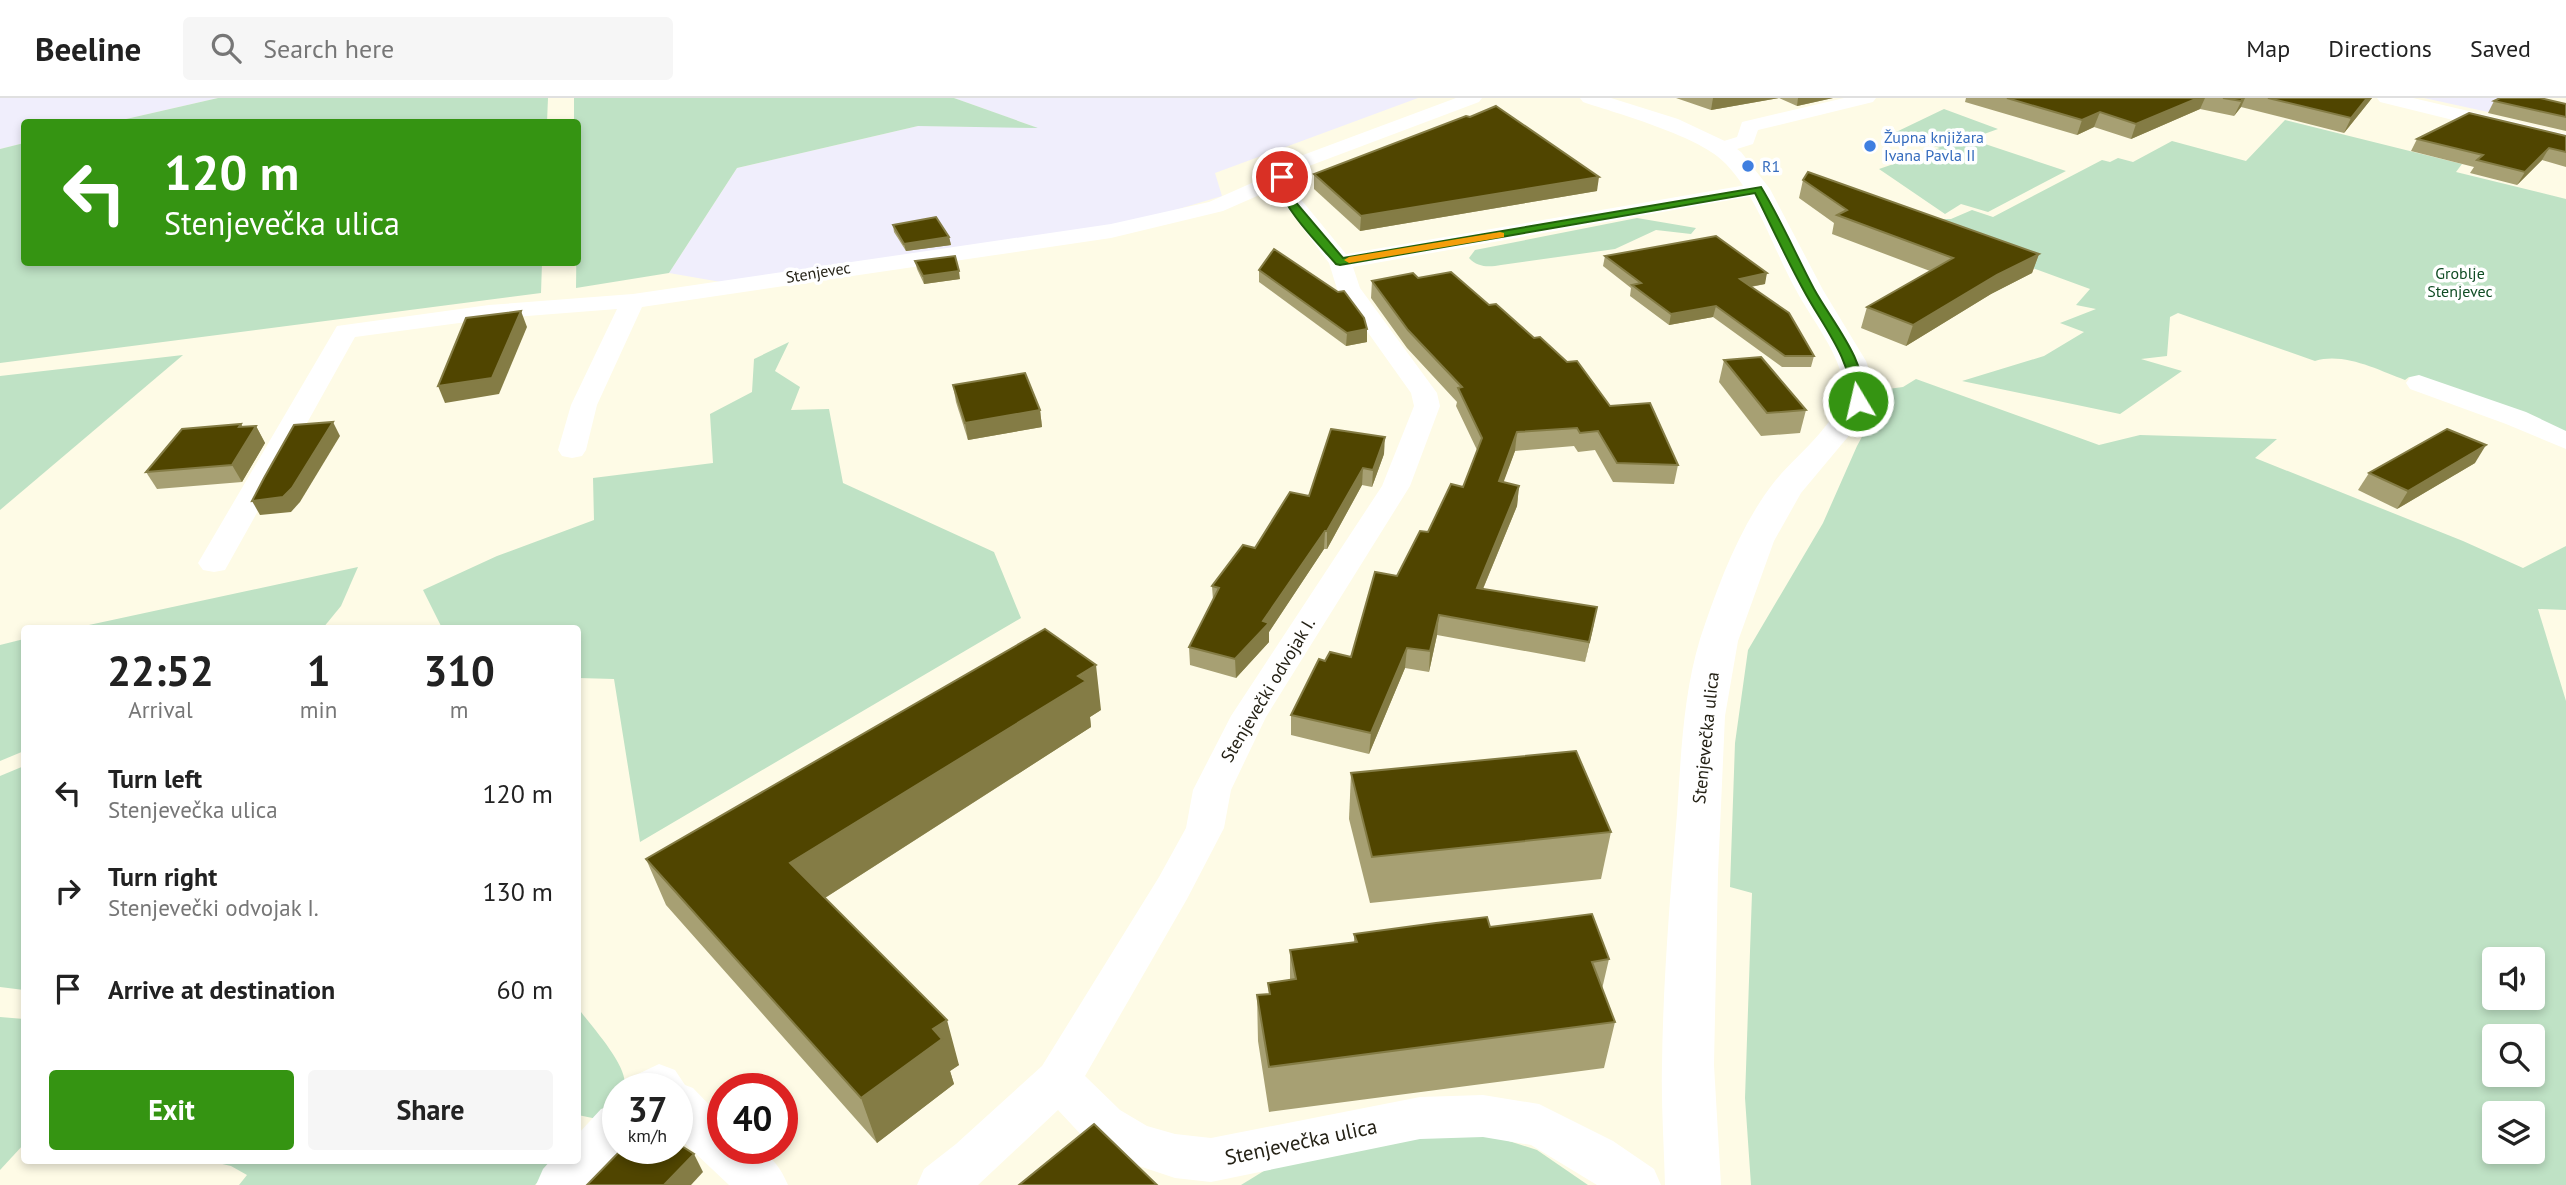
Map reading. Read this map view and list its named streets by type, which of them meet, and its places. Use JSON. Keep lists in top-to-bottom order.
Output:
{
  "streets": {
    "street": ["Stenjevec", "Stenjevečki odvojak I.", "Stenjevečka ulica"]
  },
  "crossings": [
    ["Stenjevec", "Stenjevečki odvojak I."],
    ["Stenjevečki odvojak I.", "Stenjevečka ulica"]
  ],
  "parks": ["Groblje Stenjevec"],
  "places": ["Župna knjižara Ivana Pavla II", "R1"],
  "page": {
    "header": "Beeline",
    "search": "Search here",
    "nav": ["Map", "Directions", "Saved"],
    "turn": ["120 m", "Stenjevečka ulica"],
    "eta": [
      "22:52",
      "Arrival",
      "1",
      "min",
      "310",
      "m"
    ],
    "list": [
      {
        "name": "Turn left",
        "note": "Stenjevečka ulica",
        "value": "120 m"
      },
      {
        "name": "Turn right",
        "note": "Stenjevečki odvojak I.",
        "value": "130 m"
      },
      {
        "name": "Arrive at destination",
        "value": "60 m"
      }
    ],
    "buttons": ["Exit", "Share"],
    "speed": "37 km/h",
    "limit": "40"
  }
}
